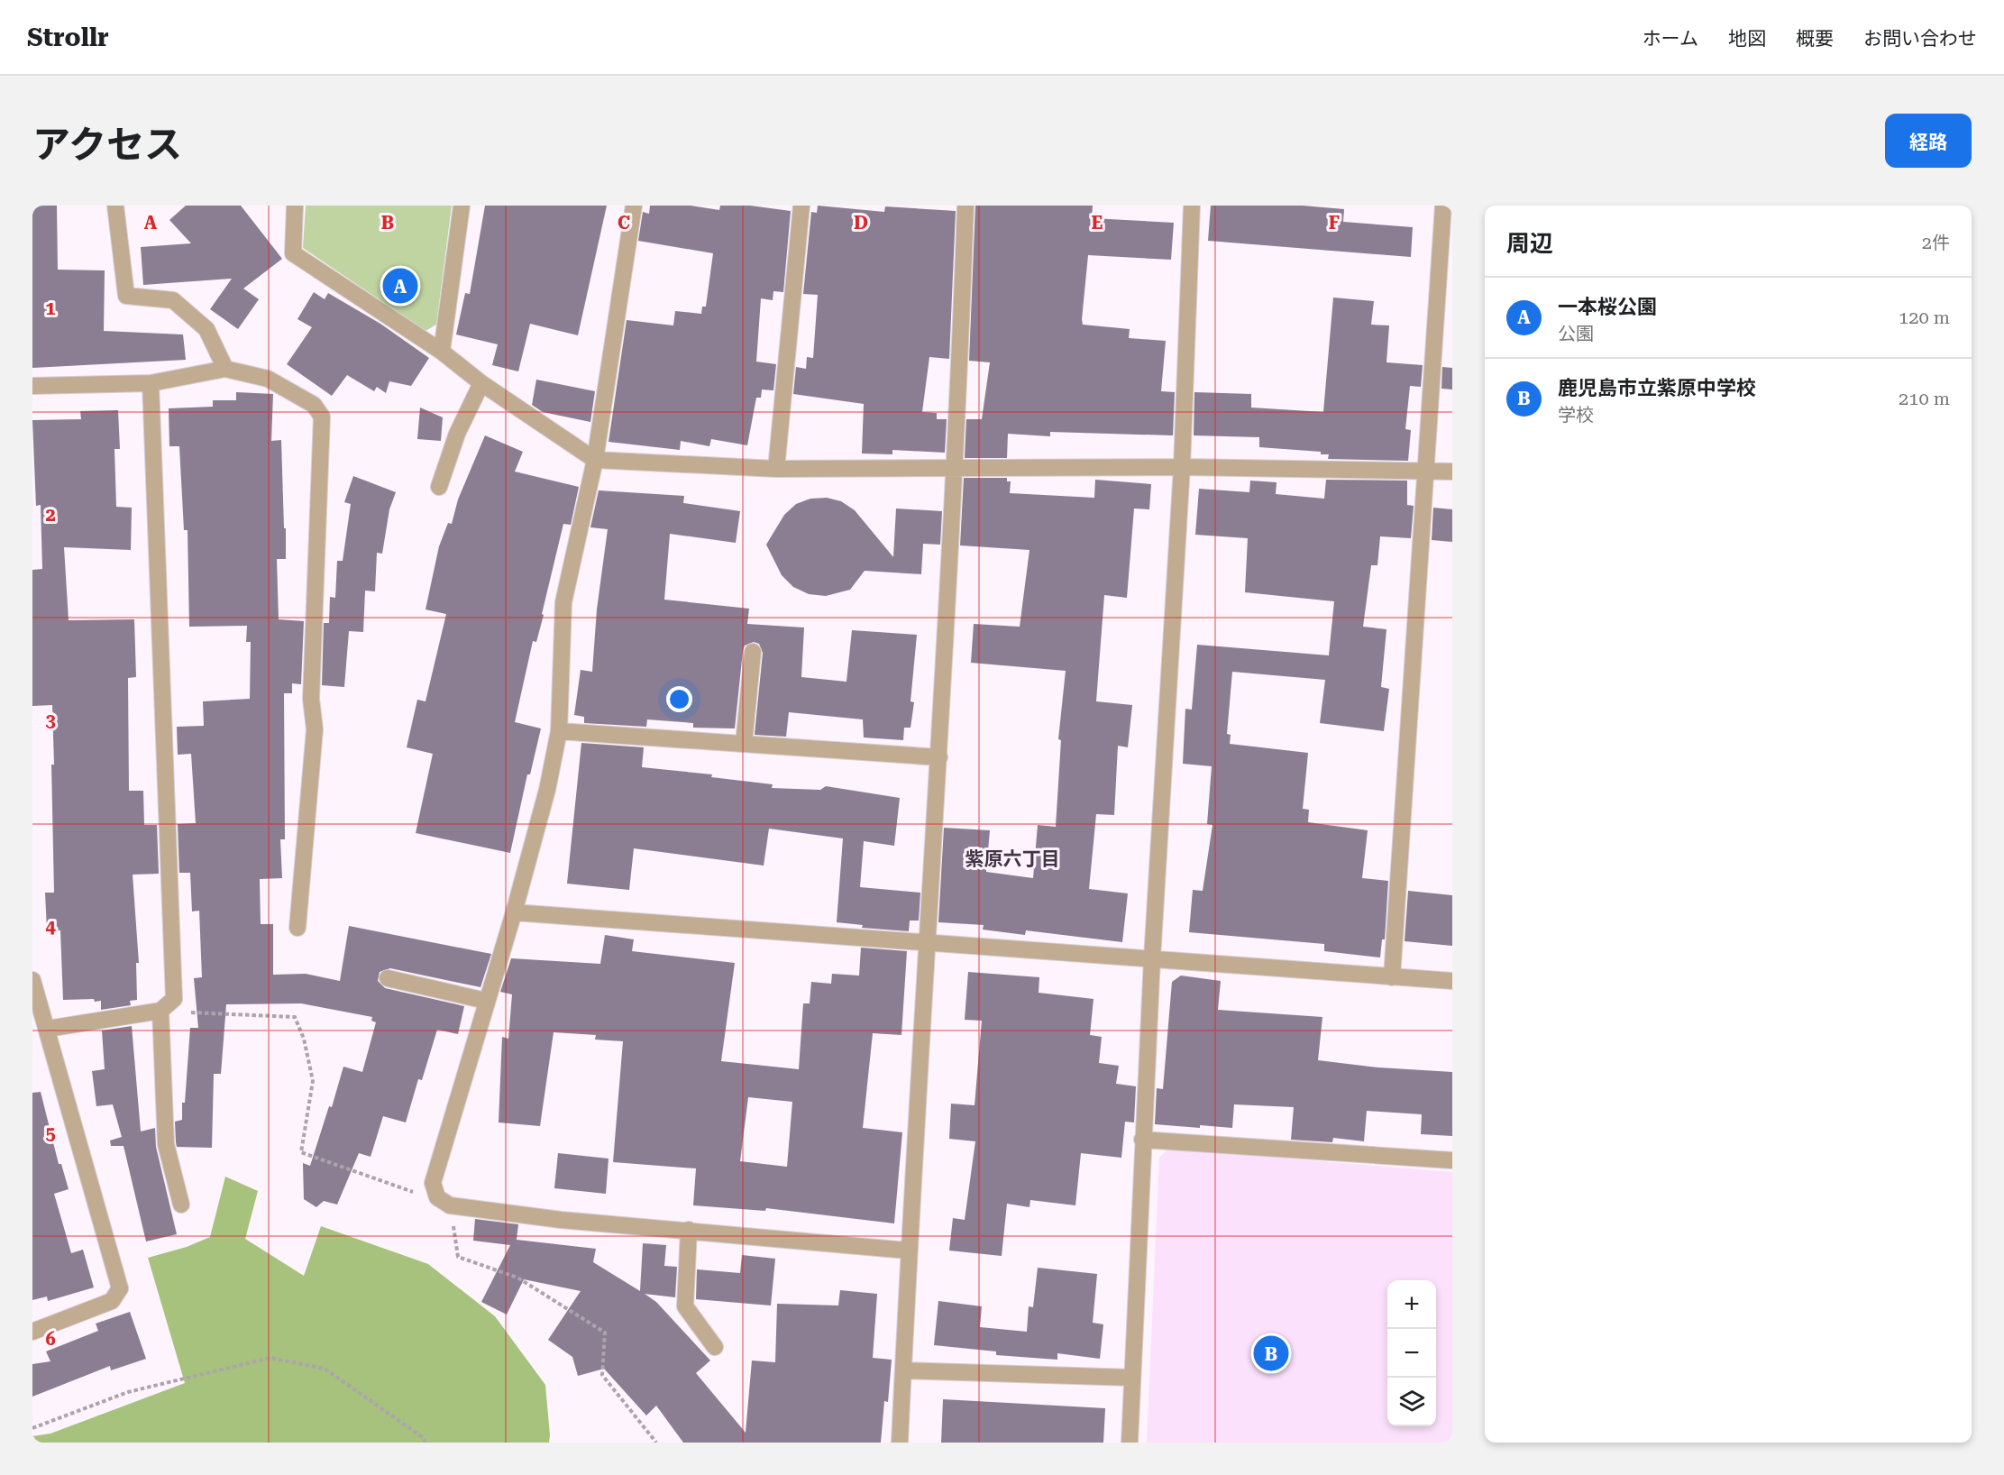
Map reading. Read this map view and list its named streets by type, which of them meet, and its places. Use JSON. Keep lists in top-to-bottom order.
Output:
{
  "districts": ["紫原六丁目"],
  "page": {
    "header": "Strollr",
    "nav": [
      "ホーム",
      "地図",
      "概要",
      "お問い合わせ"
    ],
    "title": "アクセス",
    "buttons": "経路",
    "heading": ["周辺", "2件"],
    "pins": ["A", "B"],
    "list": [
      {
        "mark": "A",
        "name": "一本桜公園",
        "note": "公園",
        "value": "120 m"
      },
      {
        "mark": "B",
        "name": "鹿児島市立紫原中学校",
        "note": "学校",
        "value": "210 m"
      }
    ],
    "map_buttons": ["+", "−"]
  },
  "grid": {
    "columns": [
      "A",
      "B",
      "C",
      "D",
      "E",
      "F"
    ],
    "rows": [
      "1",
      "2",
      "3",
      "4",
      "5",
      "6"
    ]
  }
}
